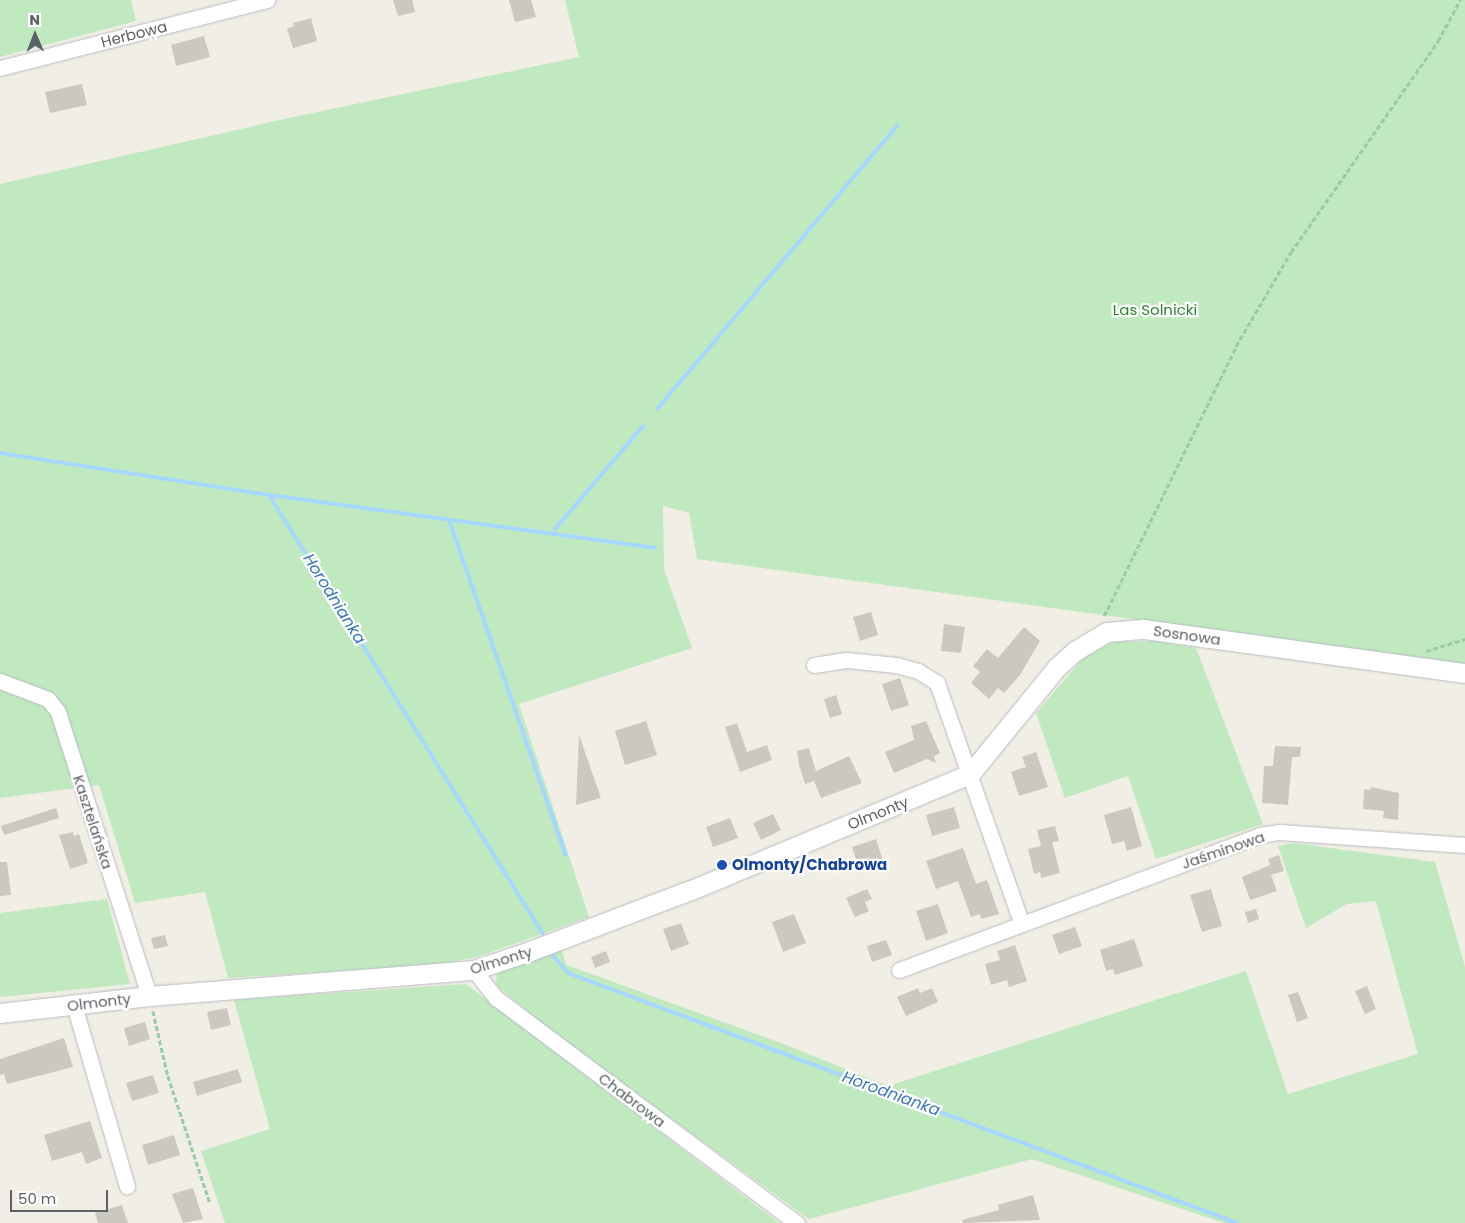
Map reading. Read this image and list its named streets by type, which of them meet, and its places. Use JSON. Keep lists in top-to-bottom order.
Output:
{
  "streets": {
    "street": [
      "Herbowa",
      "Sosnowa",
      "Olmonty",
      "Kasztelańska",
      "Jaśminowa",
      "Chabrowa"
    ]
  },
  "crossings": [
    ["Sosnowa", "Olmonty"],
    ["Olmonty", "Kasztelańska"],
    ["Olmonty", "Chabrowa"]
  ],
  "water": ["Horodnianka"],
  "parks": ["Las Solnicki"],
  "places": ["Olmonty/Chabrowa"],
  "scale_bar": "50 m",
  "north": "top"
}
